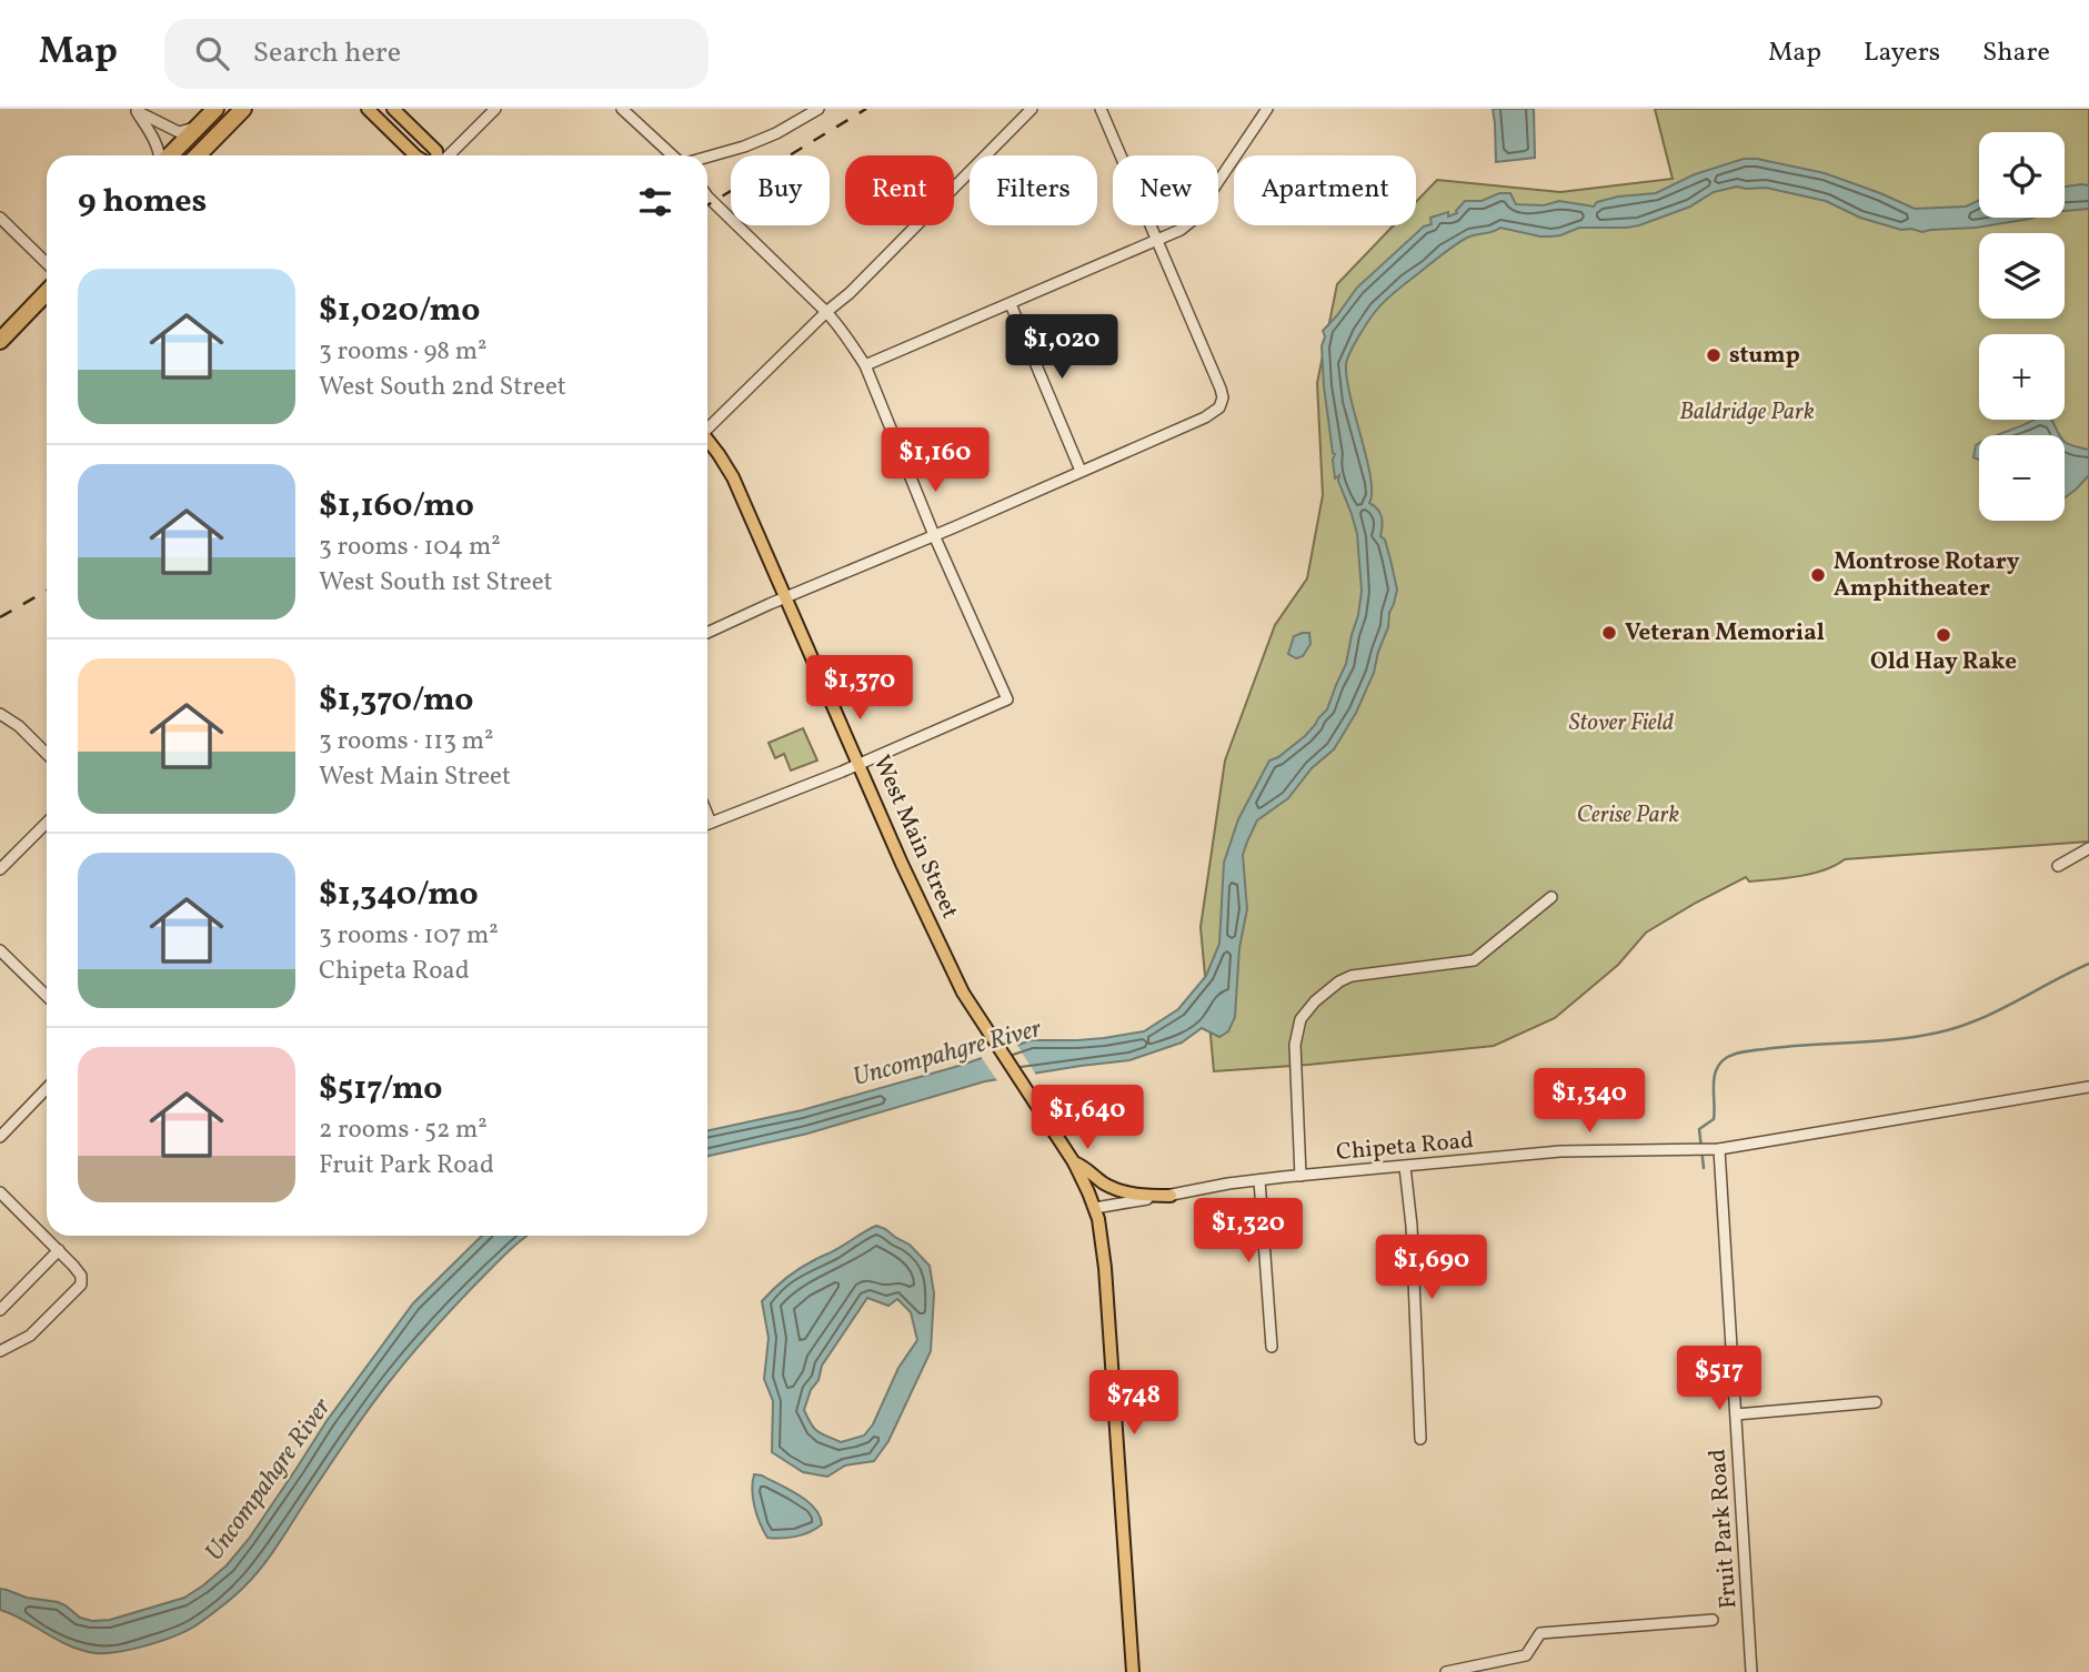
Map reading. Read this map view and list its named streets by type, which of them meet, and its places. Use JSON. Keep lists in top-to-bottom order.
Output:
{
  "streets": {
    "main road": ["West Main Street"],
    "street": ["Chipeta Road", "Fruit Park Road"]
  },
  "crossings": [
    ["West Main Street", "Chipeta Road"],
    ["Chipeta Road", "Fruit Park Road"]
  ],
  "water": ["Uncompahgre River"],
  "parks": ["Baldridge Park", "Stover Field", "Cerise Park"],
  "places": [
    "stump",
    "Montrose Rotary Amphitheater",
    "Veteran Memorial",
    "Old Hay Rake"
  ],
  "page": {
    "header": "Map",
    "search": "Search here",
    "nav": ["Map", "Layers", "Share"],
    "map_buttons": ["+", "−"],
    "chip": [
      "Buy",
      "Rent",
      "Filters",
      "New",
      "Apartment"
    ],
    "heading": "9 homes",
    "list": [
      {
        "name": "$1,020/mo",
        "note": "3 rooms · 98 m² · West South 2nd Street"
      },
      {
        "name": "$1,160/mo",
        "note": "3 rooms · 104 m² · West South 1st Street"
      },
      {
        "name": "$1,370/mo",
        "note": "3 rooms · 113 m² · West Main Street"
      },
      {
        "name": "$1,340/mo",
        "note": "3 rooms · 107 m² · Chipeta Road"
      },
      {
        "name": "$517/mo",
        "note": "2 rooms · 52 m² · Fruit Park Road"
      }
    ],
    "price": [
      "$1,020",
      "$1,160",
      "$1,370",
      "$1,340",
      "$1,640",
      "$1,320",
      "$1,690",
      "$517",
      "$748"
    ]
  }
}
